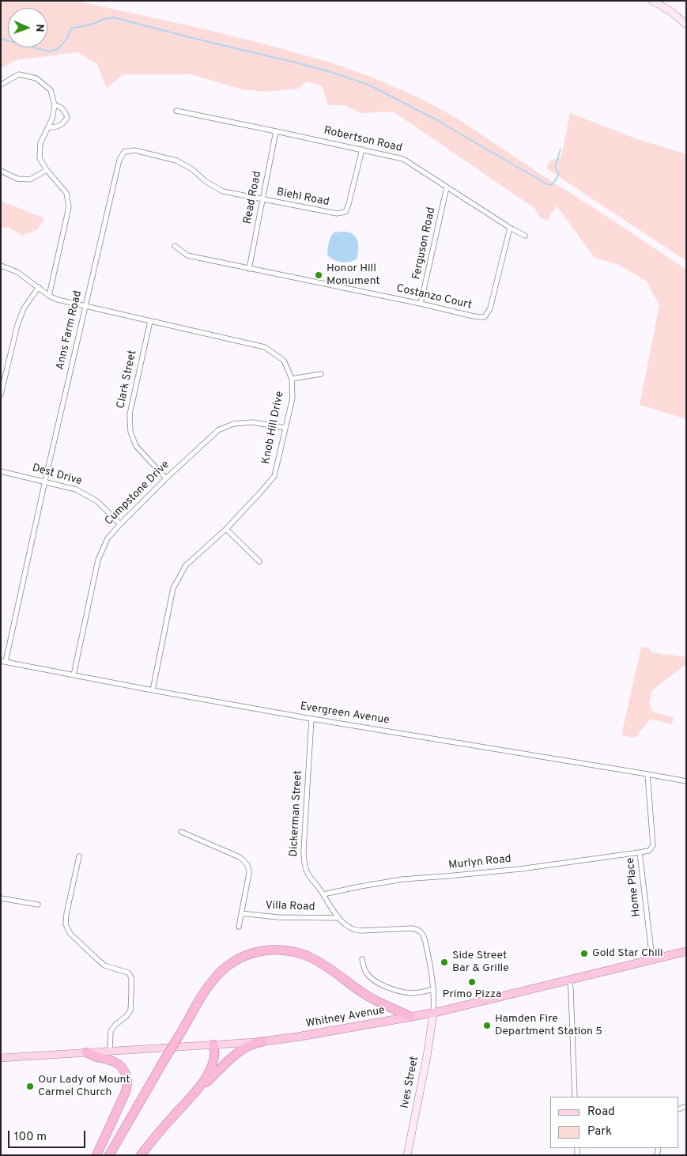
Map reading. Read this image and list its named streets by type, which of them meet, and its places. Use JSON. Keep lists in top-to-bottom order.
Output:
{
  "streets": {
    "highway": ["Whitney Avenue"],
    "main road": ["Ives Street"],
    "street": [
      "Robertson Road",
      "Read Road",
      "Biehl Road",
      "Ferguson Road",
      "Costanzo Court",
      "Anns Farm Road",
      "Clark Street",
      "Knob Hill Drive",
      "Dest Drive",
      "Cumpstone Drive",
      "Evergreen Avenue",
      "Dickerman Street",
      "Murlyn Road",
      "Home Place",
      "Villa Road"
    ]
  },
  "crossings": [
    ["Robertson Road", "Read Road"],
    ["Robertson Road", "Biehl Road"],
    ["Robertson Road", "Ferguson Road"],
    ["Robertson Road", "Costanzo Court"],
    ["Read Road", "Biehl Road"],
    ["Read Road", "Costanzo Court"],
    ["Read Road", "Anns Farm Road"],
    ["Biehl Road", "Anns Farm Road"],
    ["Ferguson Road", "Costanzo Court"],
    ["Anns Farm Road", "Knob Hill Drive"],
    ["Anns Farm Road", "Dest Drive"],
    ["Anns Farm Road", "Evergreen Avenue"],
    ["Clark Street", "Knob Hill Drive"],
    ["Clark Street", "Cumpstone Drive"],
    ["Knob Hill Drive", "Cumpstone Drive"],
    ["Knob Hill Drive", "Evergreen Avenue"],
    ["Dest Drive", "Cumpstone Drive"],
    ["Cumpstone Drive", "Evergreen Avenue"],
    ["Evergreen Avenue", "Dickerman Street"],
    ["Evergreen Avenue", "Home Place"],
    ["Dickerman Street", "Murlyn Road"],
    ["Dickerman Street", "Villa Road"],
    ["Dickerman Street", "Whitney Avenue"],
    ["Dickerman Street", "Ives Street"],
    ["Murlyn Road", "Home Place"],
    ["Home Place", "Whitney Avenue"],
    ["Whitney Avenue", "Ives Street"]
  ],
  "places": [
    "Honor Hill Monument",
    "Gold Star Chili",
    "Side Street Bar & Grille",
    "Primo Pizza",
    "Hamden Fire Department Station 5",
    "Our Lady of Mount Carmel Church"
  ],
  "legend": ["Road", "Park"],
  "scale_bar": "100 m",
  "north": "right"
}
